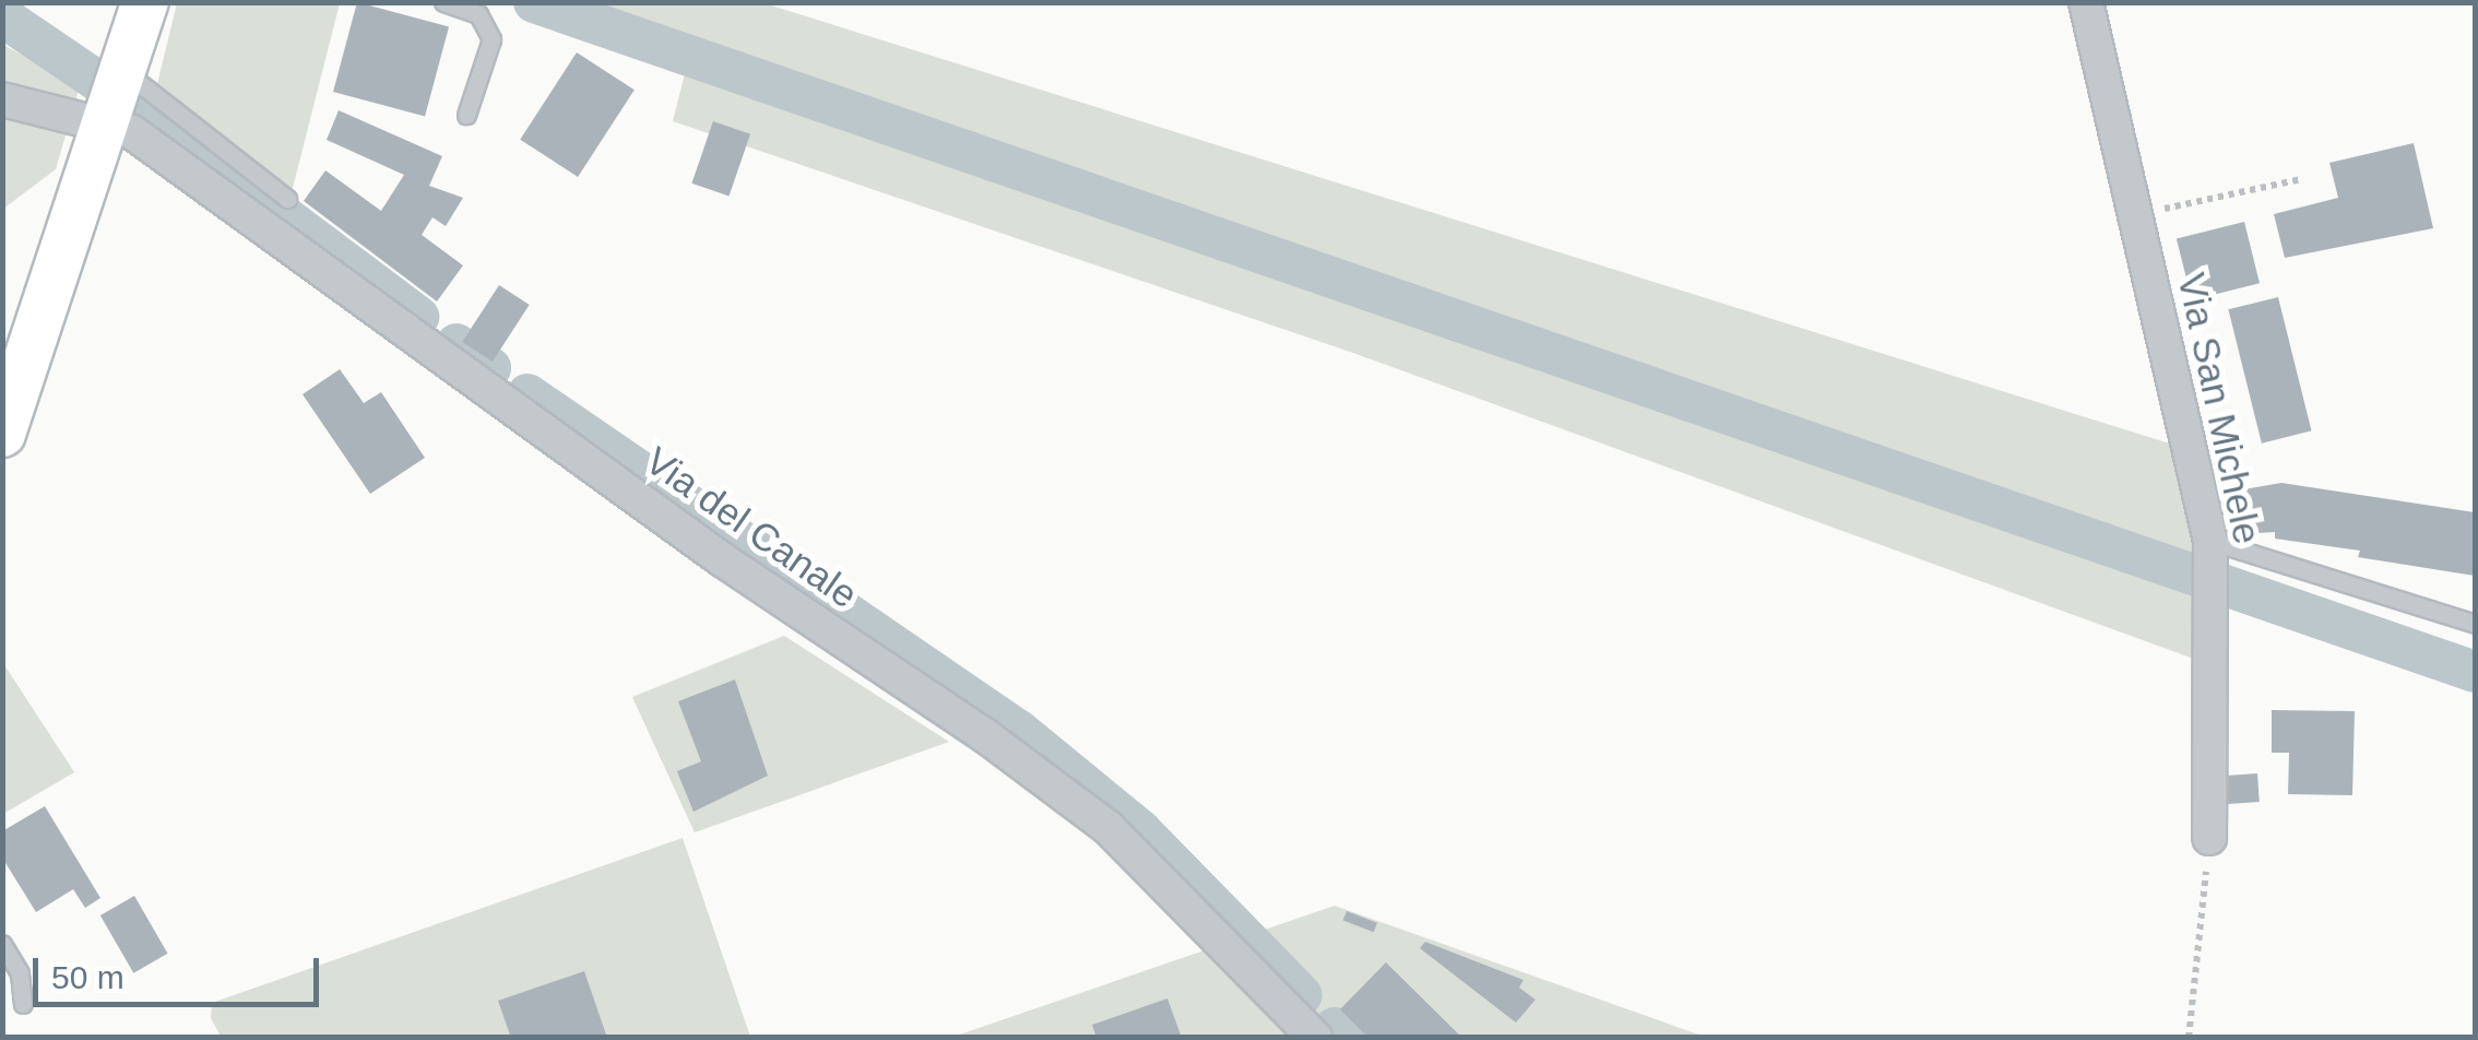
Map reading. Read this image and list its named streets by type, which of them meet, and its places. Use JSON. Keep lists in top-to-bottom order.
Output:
{
  "streets": {
    "street": ["Via San Michele", "Via del Canale"]
  },
  "scale_bar": "50 m"
}
